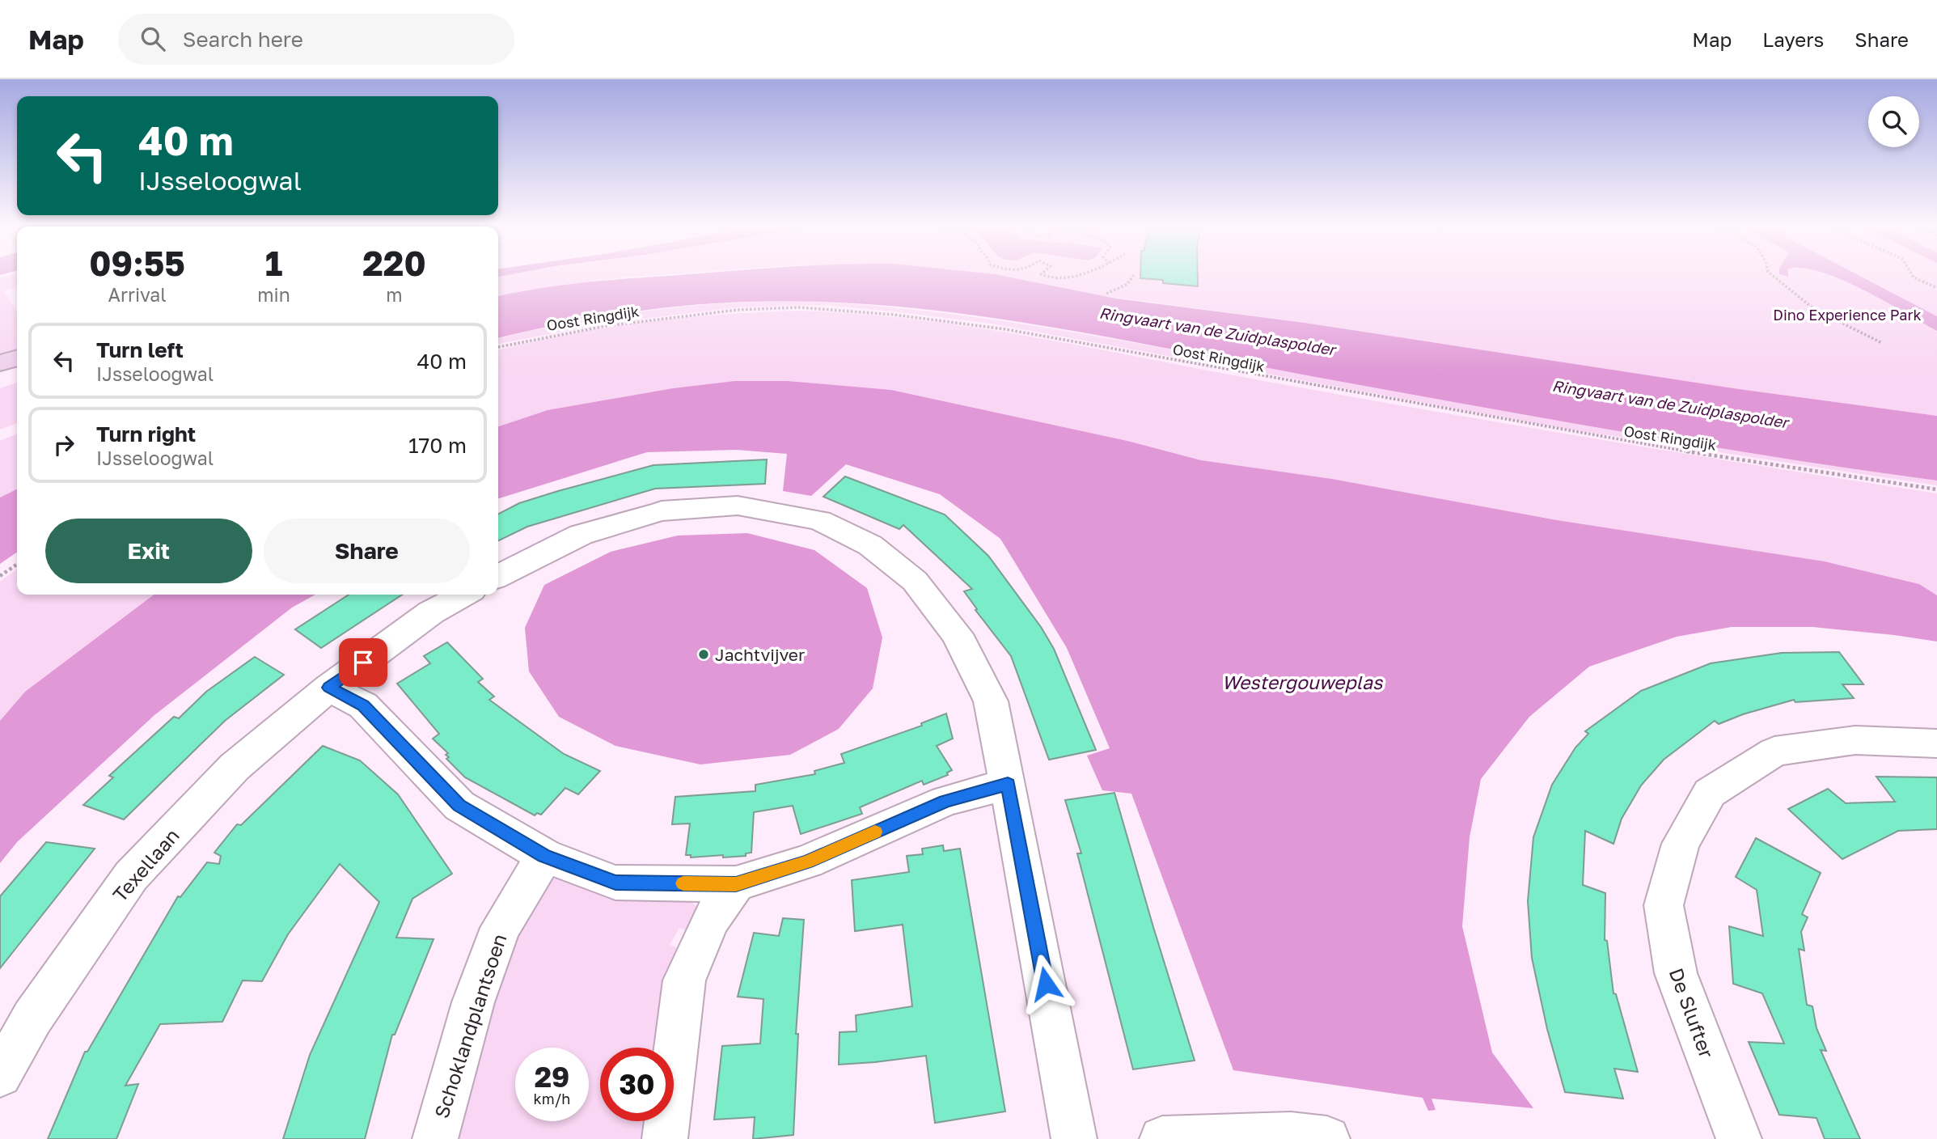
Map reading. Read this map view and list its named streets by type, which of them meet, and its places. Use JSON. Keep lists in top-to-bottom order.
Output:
{
  "streets": {
    "street": ["Texellaan", "De Slufter", "Schoklandplantsoen"],
    "path": ["Oost Ringdijk"]
  },
  "water": ["Ringvaart van de Zuidplaspolder", "Westergouweplas"],
  "parks": ["Dino Experience Park"],
  "places": ["Jachtvijver"],
  "page": {
    "header": "Map",
    "search": "Search here",
    "nav": ["Map", "Layers", "Share"],
    "turn": ["40 m", "IJsseloogwal"],
    "eta": [
      "09:55",
      "Arrival",
      "1",
      "min",
      "220",
      "m"
    ],
    "list": [
      {
        "name": "Turn left",
        "note": "IJsseloogwal",
        "value": "40 m"
      },
      {
        "name": "Turn right",
        "note": "IJsseloogwal",
        "value": "170 m"
      }
    ],
    "buttons": ["Exit", "Share"],
    "speed": "29 km/h",
    "limit": "30"
  }
}
